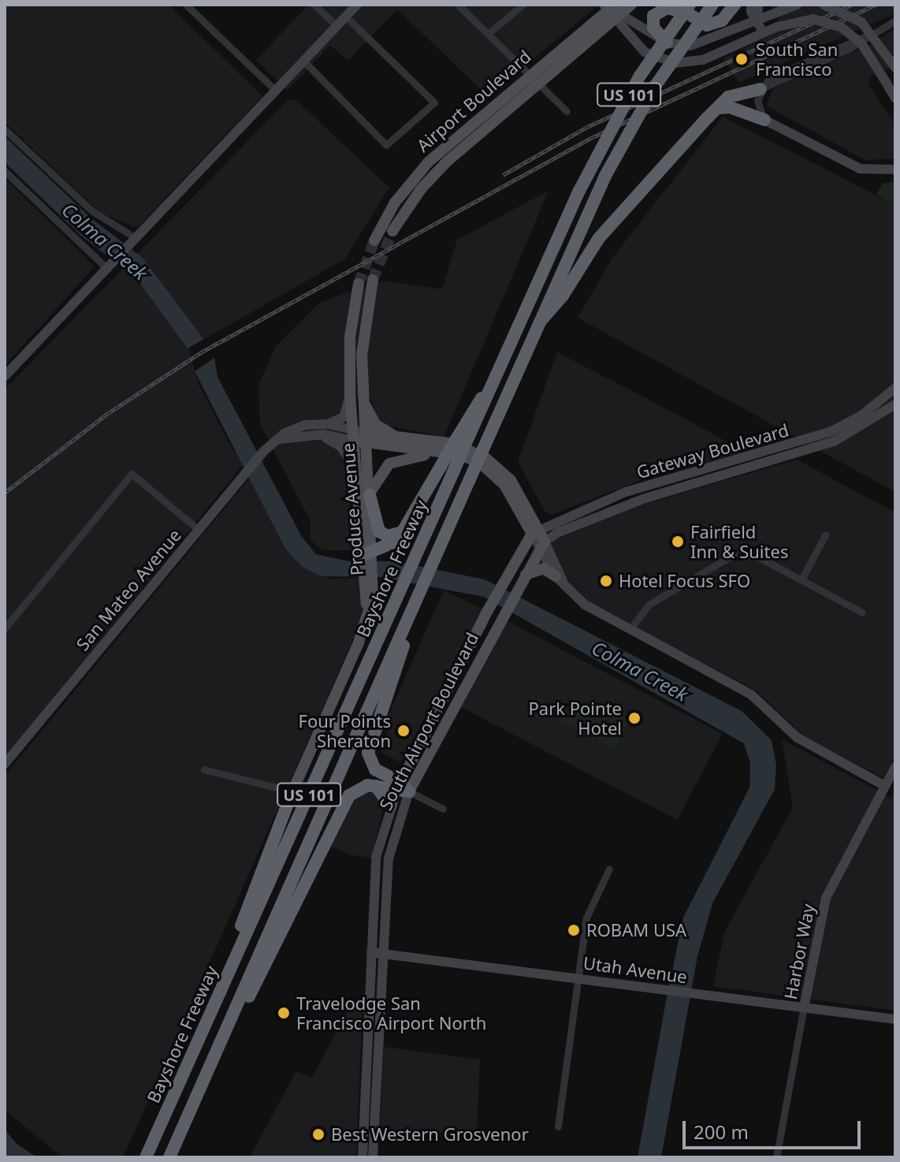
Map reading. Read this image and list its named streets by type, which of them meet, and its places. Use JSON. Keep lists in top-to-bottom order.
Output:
{
  "streets": {
    "highway": ["US 101", "Bayshore Freeway"],
    "main road": ["Airport Boulevard", "Produce Avenue", "South Airport Boulevard"],
    "street": [
      "Gateway Boulevard",
      "San Mateo Avenue",
      "Harbor Way",
      "Utah Avenue"
    ]
  },
  "crossings": [
    ["US 101", "Bayshore Freeway"],
    ["Gateway Boulevard", "South Airport Boulevard"],
    ["Produce Avenue", "San Mateo Avenue"],
    ["South Airport Boulevard", "Utah Avenue"],
    ["Harbor Way", "Utah Avenue"]
  ],
  "water": ["Colma Creek"],
  "places": [
    "South San Francisco",
    "Fairfield Inn & Suites",
    "Hotel Focus SFO",
    "Park Pointe Hotel",
    "Four Points Sheraton",
    "ROBAM USA",
    "Travelodge San Francisco Airport North",
    "Best Western Grosvenor"
  ],
  "scale_bar": "200 m"
}
